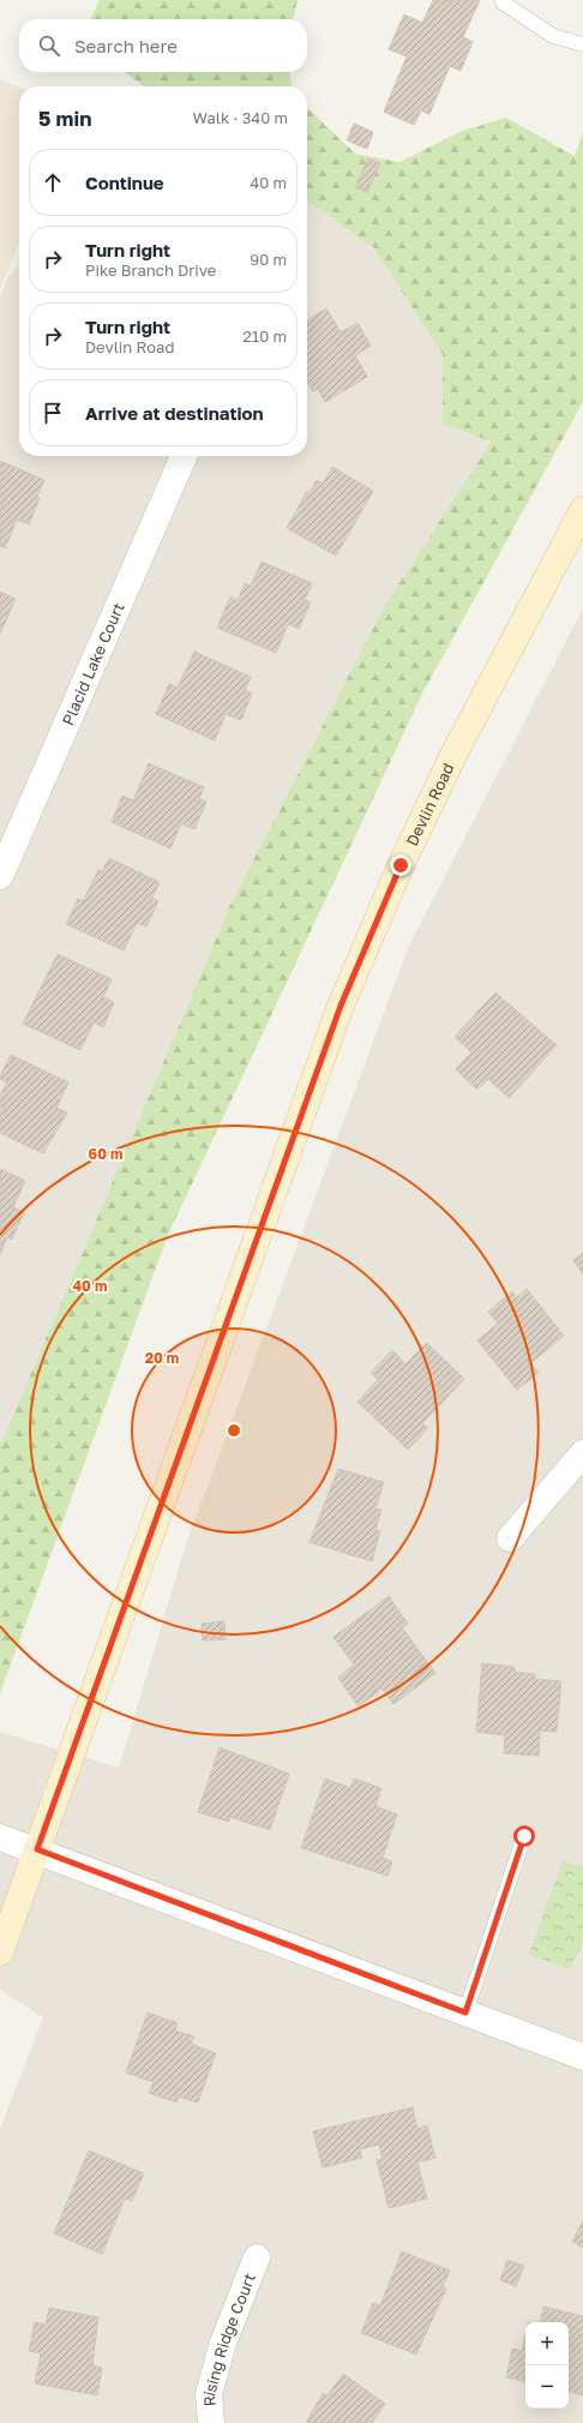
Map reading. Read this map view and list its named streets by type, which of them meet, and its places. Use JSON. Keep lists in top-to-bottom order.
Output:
{
  "streets": {
    "main road": ["Devlin Road"],
    "street": ["Placid Lake Court", "Rising Ridge Court"]
  },
  "page": {
    "search": "Search here",
    "heading": ["5 min", "Walk · 340 m"],
    "list": [
      ["Continue", "40 m"],
      ["Turn right", "Pike Branch Drive", "90 m"],
      ["Turn right", "Devlin Road", "210 m"],
      "Arrive at destination"
    ],
    "map_buttons": ["+", "−"]
  },
  "rings": ["60 m", "40 m", "20 m"]
}
